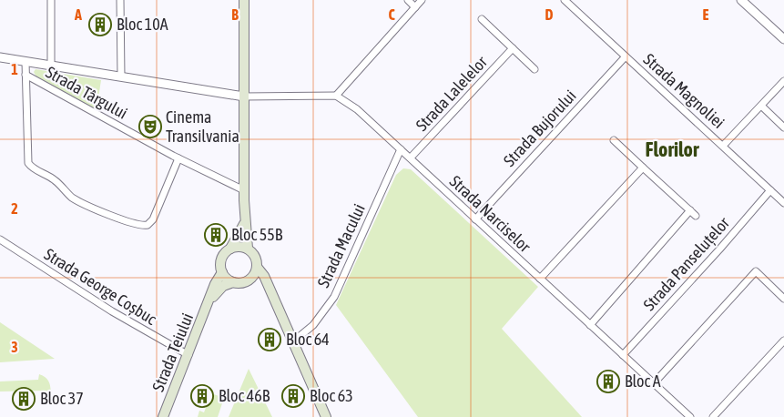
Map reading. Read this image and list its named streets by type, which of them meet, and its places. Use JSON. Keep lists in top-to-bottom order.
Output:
{
  "streets": {
    "main road": ["Strada Teiului"],
    "street": [
      "Strada Magnoliei",
      "Strada Târgului",
      "Strada Lalelelor",
      "Strada Bujorului",
      "Strada Narciselor",
      "Strada Macului",
      "Strada Panseluțelor",
      "Strada George Coșbuc"
    ]
  },
  "crossings": [
    ["Strada Magnoliei", "Strada Bujorului"],
    ["Strada Magnoliei", "Strada Panseluțelor"],
    ["Strada Lalelelor", "Strada Narciselor"],
    ["Strada Bujorului", "Strada Narciselor"],
    ["Strada Narciselor", "Strada Macului"],
    ["Strada Narciselor", "Strada Panseluțelor"],
    ["Strada George Coșbuc", "Strada Teiului"]
  ],
  "districts": ["Florilor"],
  "places": {
    "building": [
      "Bloc 10A",
      "Bloc 55B",
      "Bloc 64",
      "Bloc A",
      "Bloc 46B",
      "Bloc 63",
      "Bloc 37"
    ],
    "theatre": ["Cinema Transilvania"]
  },
  "grid": {
    "columns": [
      "A",
      "B",
      "C",
      "D",
      "E"
    ],
    "rows": ["1", "2", "3"]
  }
}
